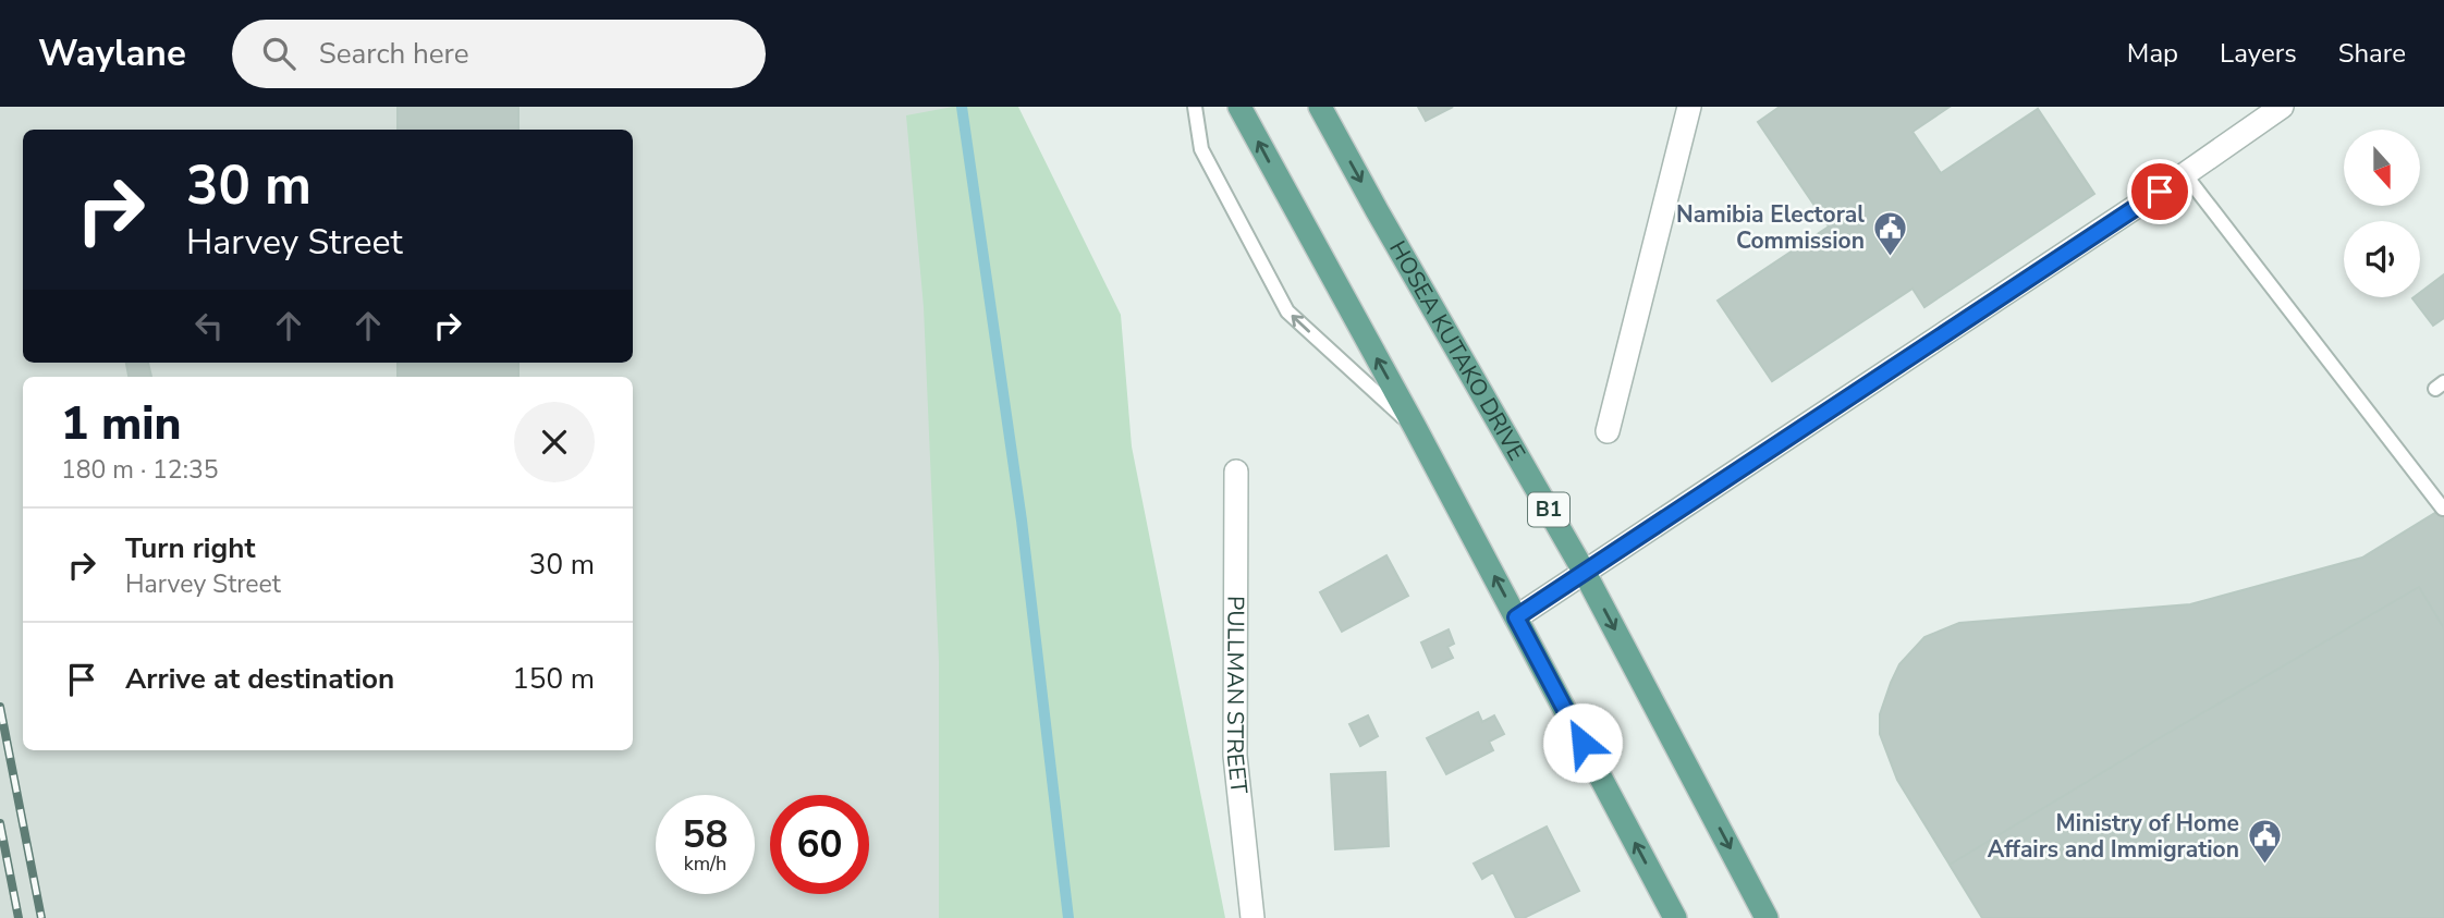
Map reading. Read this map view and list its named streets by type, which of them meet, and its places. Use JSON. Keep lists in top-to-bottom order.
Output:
{
  "streets": {
    "main road": ["HOSEA KUTAKO DRIVE", "B1"],
    "street": ["PULLMAN STREET"]
  },
  "places": {
    "public building": ["Namibia Electoral Commission", "Ministry of Home Affairs and Immigration"]
  },
  "north": "bottom",
  "page": {
    "header": "Waylane",
    "search": "Search here",
    "nav": ["Map", "Layers", "Share"],
    "turn": ["30 m", "Harvey Street"],
    "heading": ["1 min", "180 m · 12:35"],
    "list": [
      {
        "name": "Turn right",
        "note": "Harvey Street",
        "value": "30 m"
      },
      {
        "name": "Arrive at destination",
        "value": "150 m"
      }
    ],
    "speed": "58 km/h",
    "limit": "60"
  }
}
